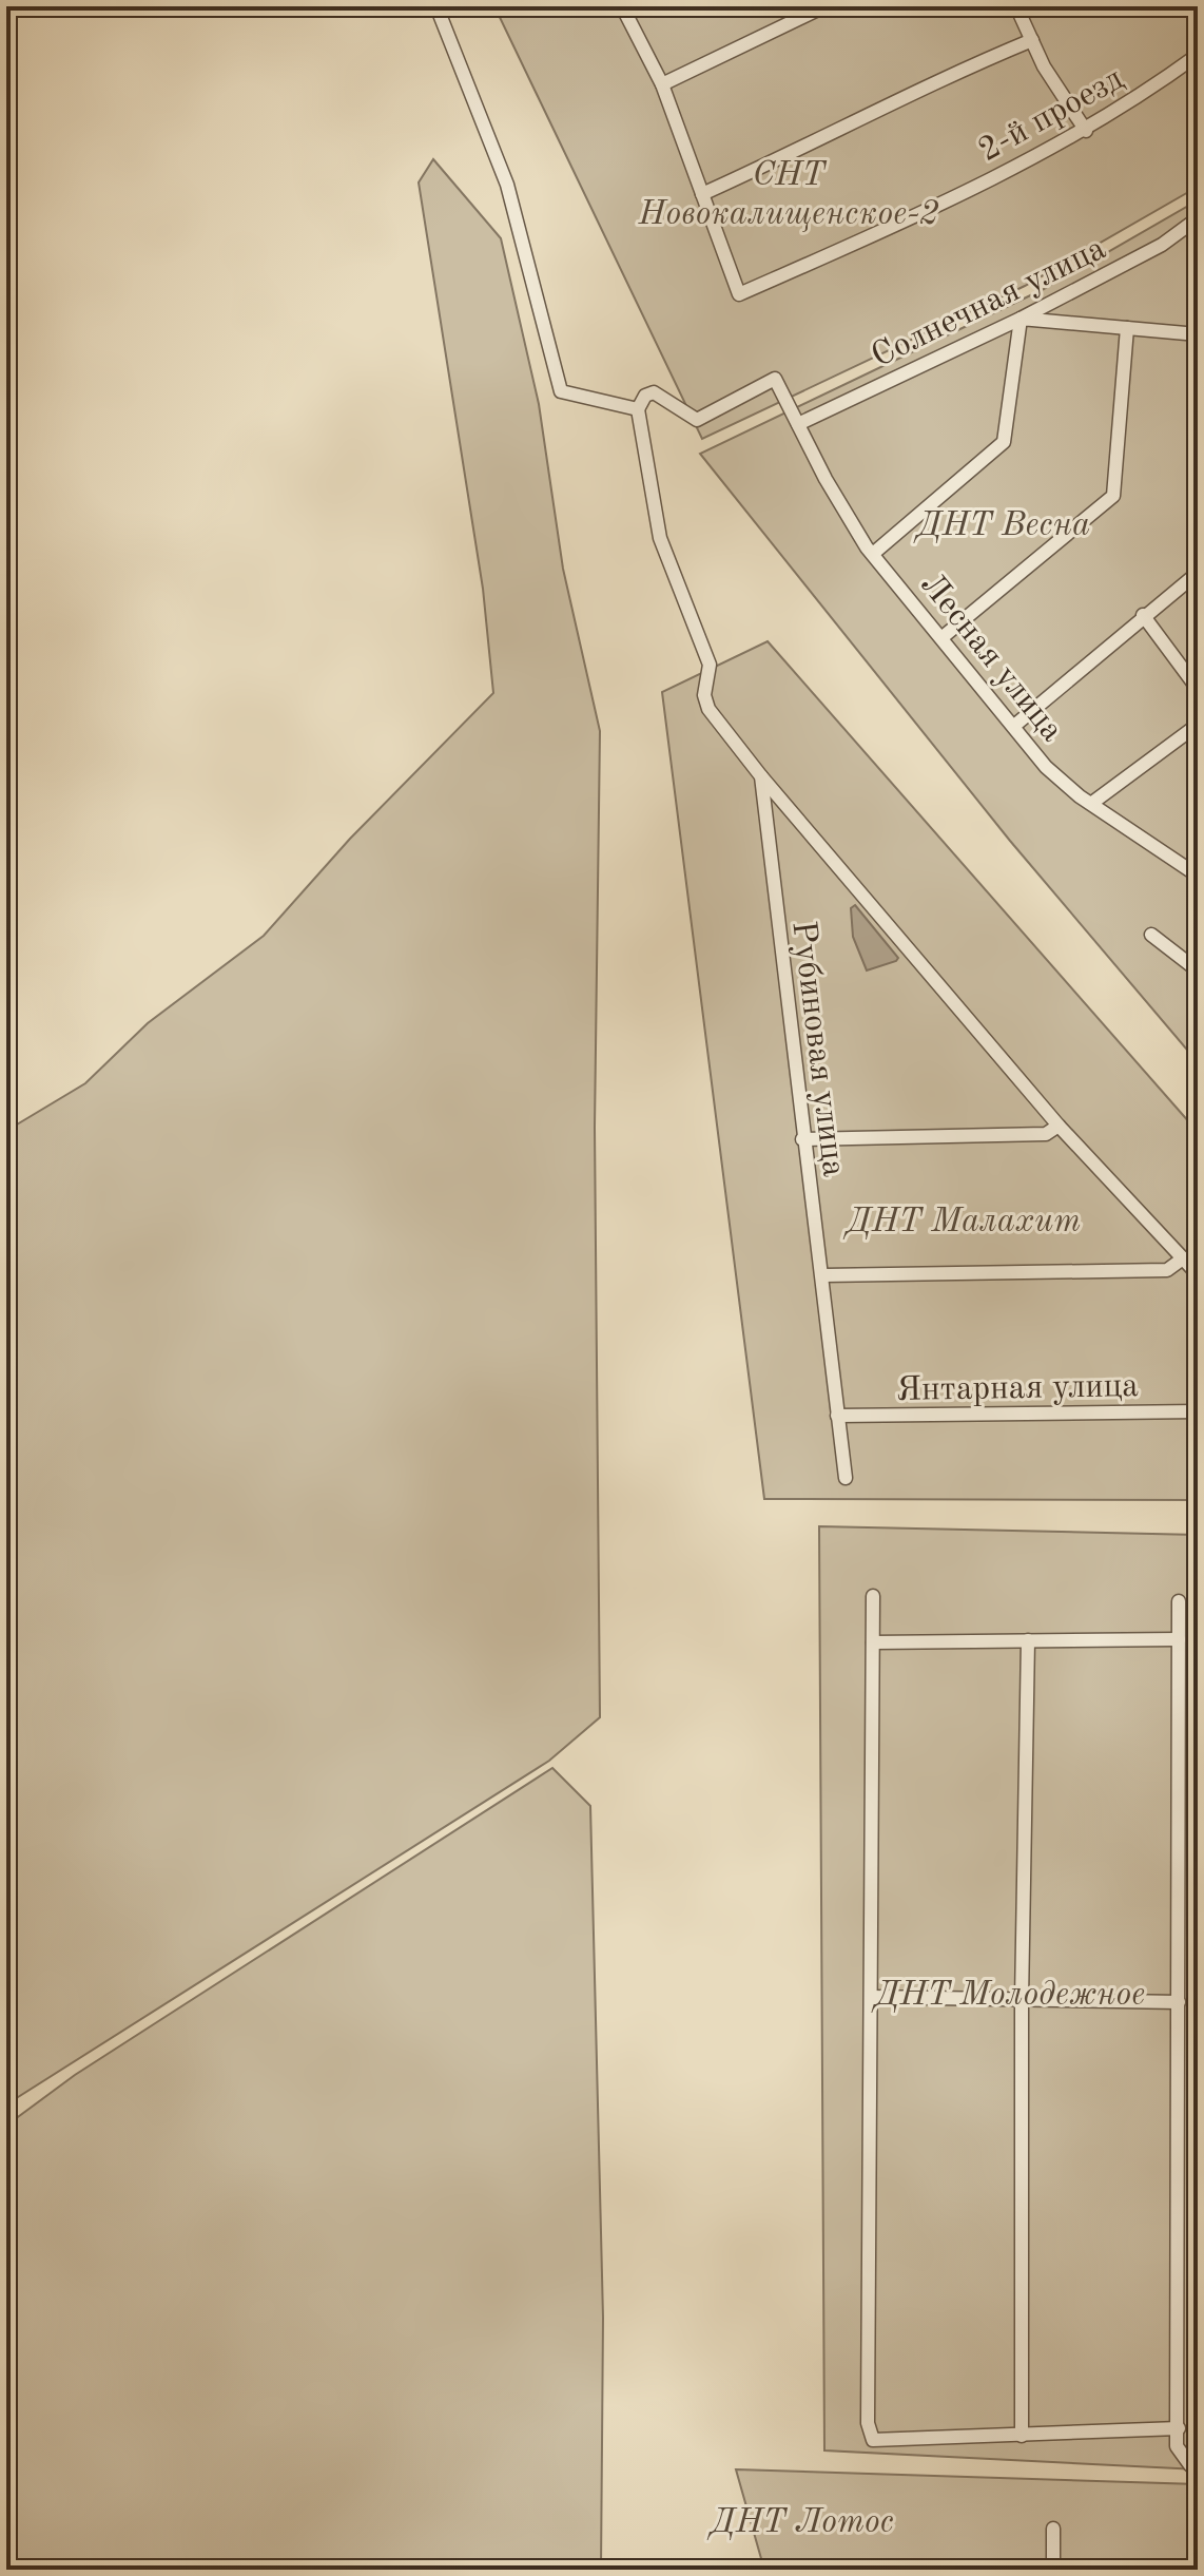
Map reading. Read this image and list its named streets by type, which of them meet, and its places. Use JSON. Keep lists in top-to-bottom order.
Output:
{
  "streets": {
    "street": [
      "2-й проезд",
      "Солнечная улица",
      "Лесная улица",
      "Рубиновая улица",
      "Янтарная улица"
    ]
  },
  "crossings": [
    ["Солнечная улица", "Лесная улица"],
    ["Лесная улица", "Рубиновая улица"],
    ["Рубиновая улица", "Янтарная улица"]
  ],
  "parks": [
    "СНТ Новокалищенское-2",
    "ДНТ Весна",
    "ДНТ Малахит",
    "ДНТ Молодежное",
    "ДНТ Лотос"
  ]
}
